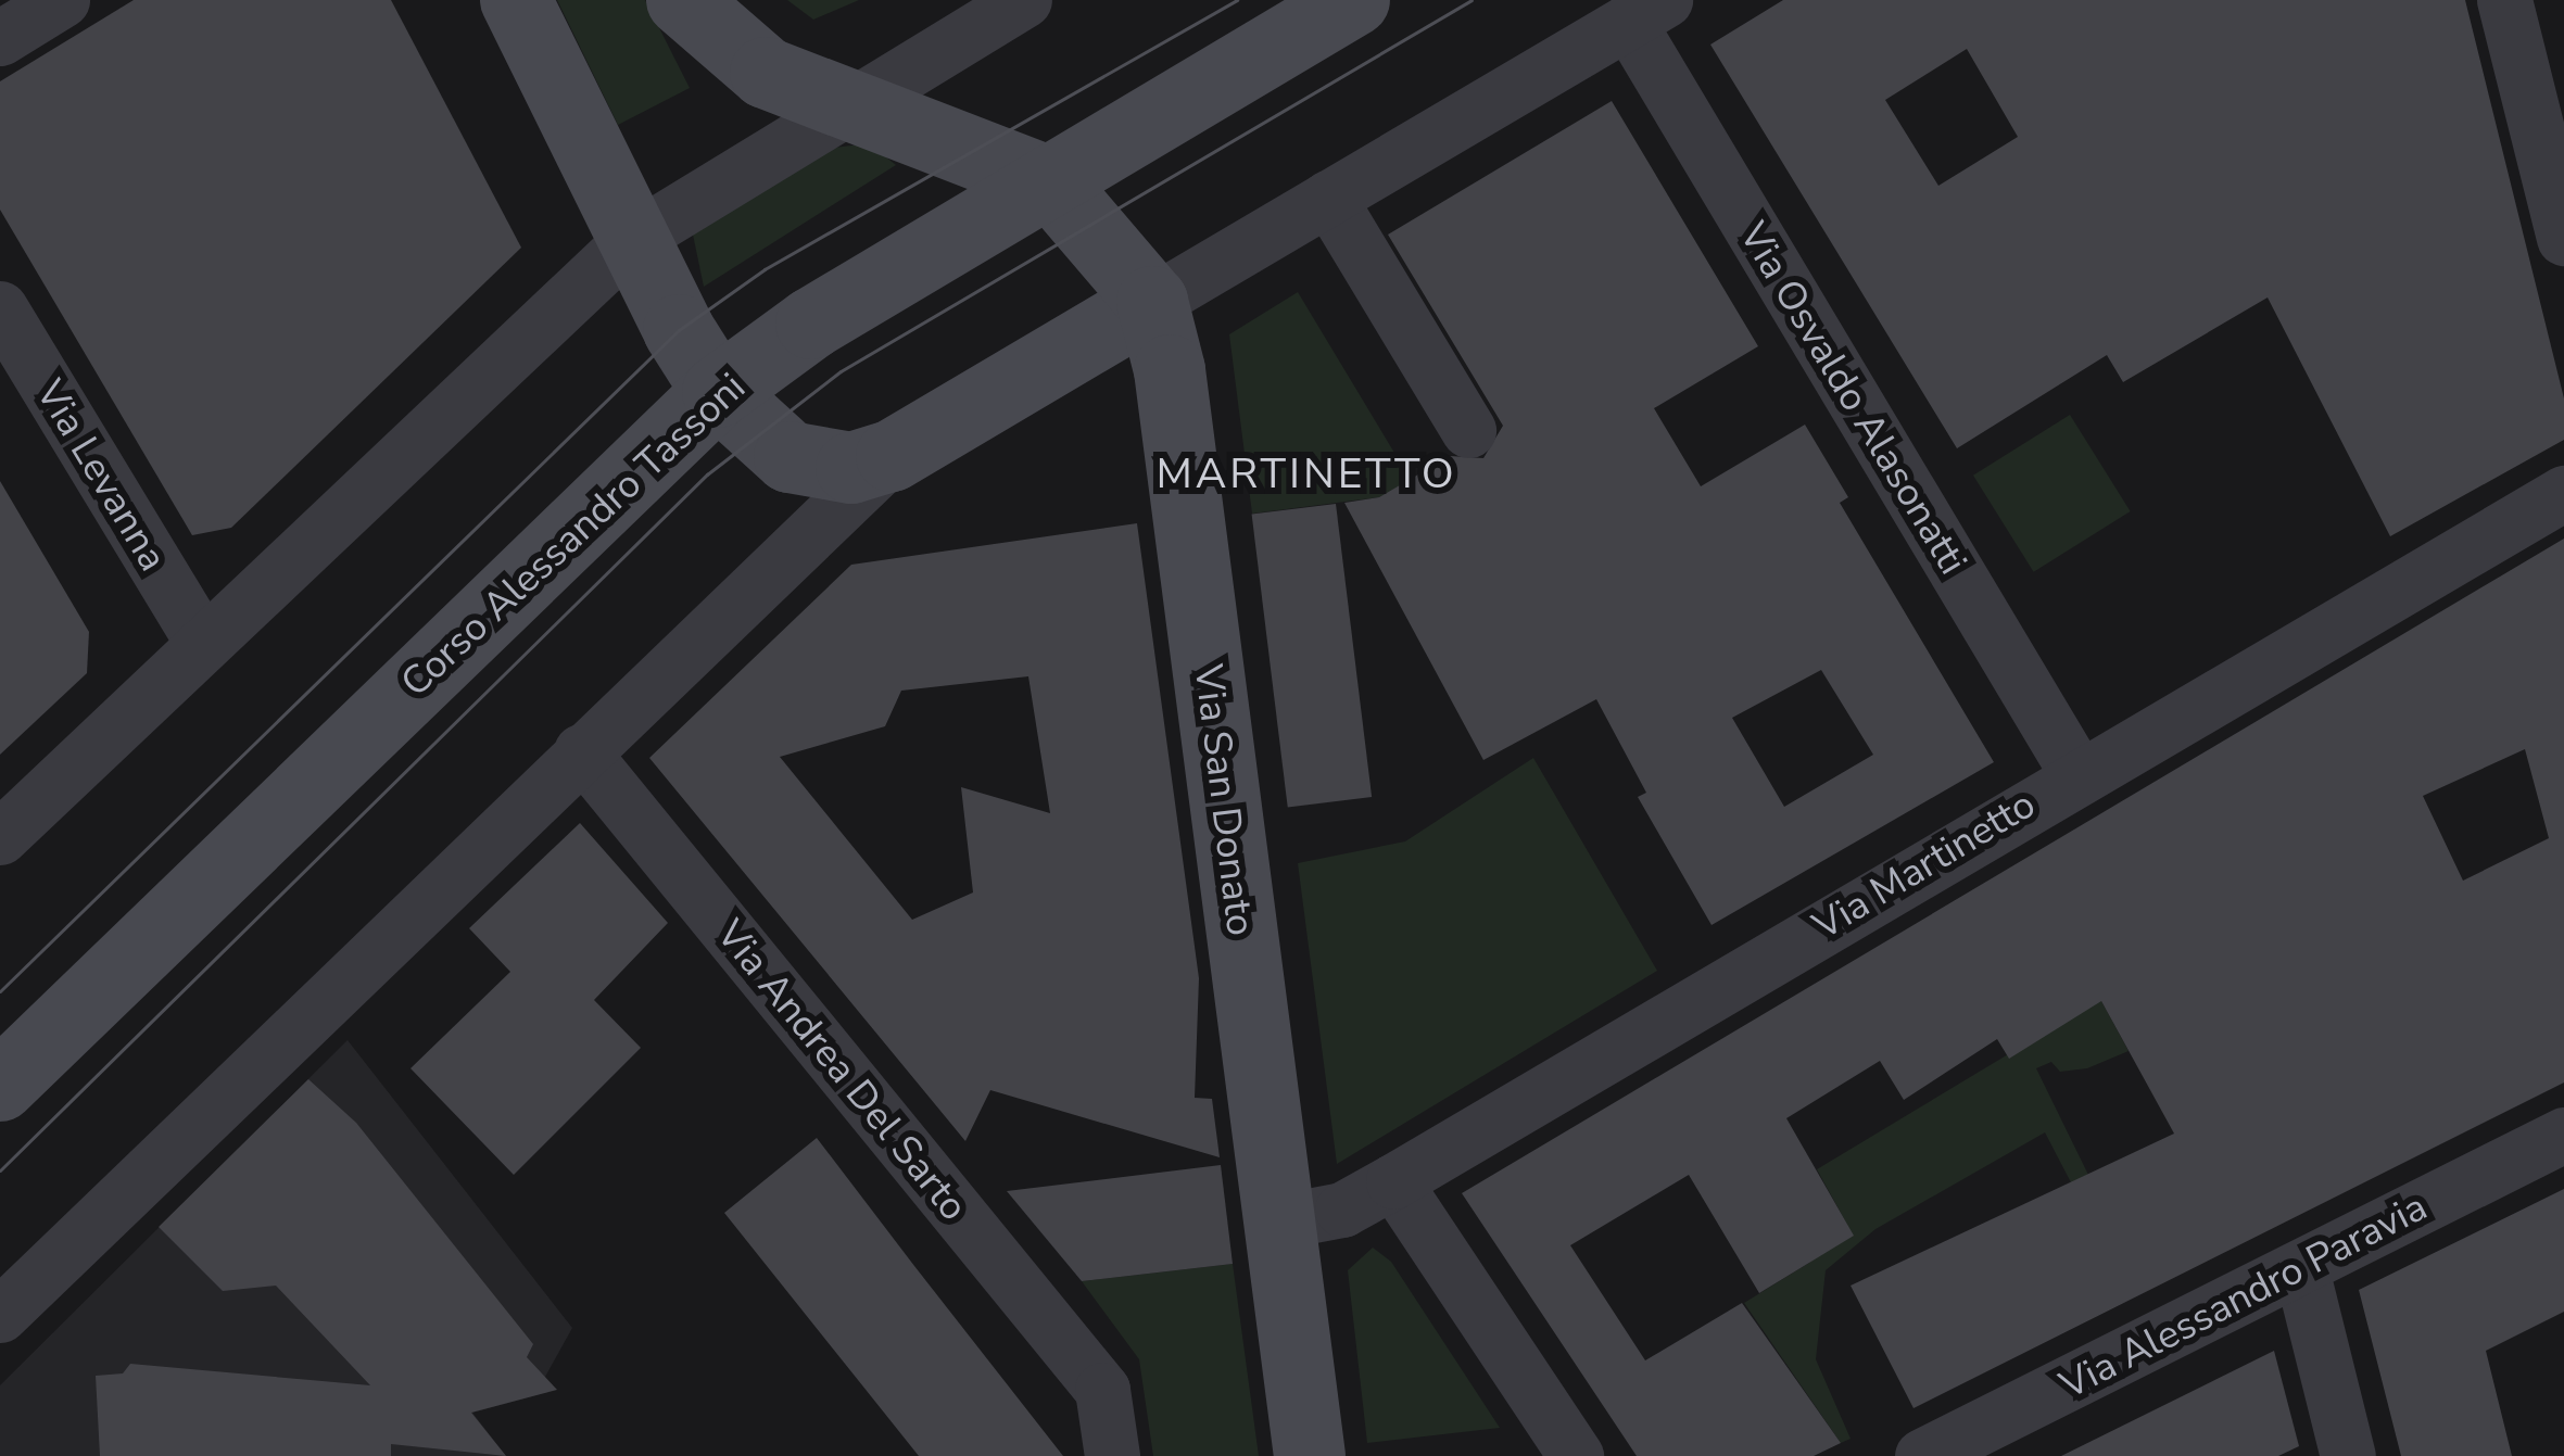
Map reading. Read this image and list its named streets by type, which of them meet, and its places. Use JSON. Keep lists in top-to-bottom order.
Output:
{
  "streets": {
    "street": [
      "Via Osvaldo Alasonatti",
      "Via Levanna",
      "Corso Alessandro Tassoni",
      "Via San Donato",
      "Via Martinetto",
      "Via Andrea Del Sarto",
      "Via Alessandro Paravia"
    ]
  },
  "crossings": [
    ["Via Osvaldo Alasonatti", "Via Martinetto"],
    ["Corso Alessandro Tassoni", "Via San Donato"],
    ["Via San Donato", "Via Martinetto"]
  ],
  "districts": ["MARTINETTO"]
}
